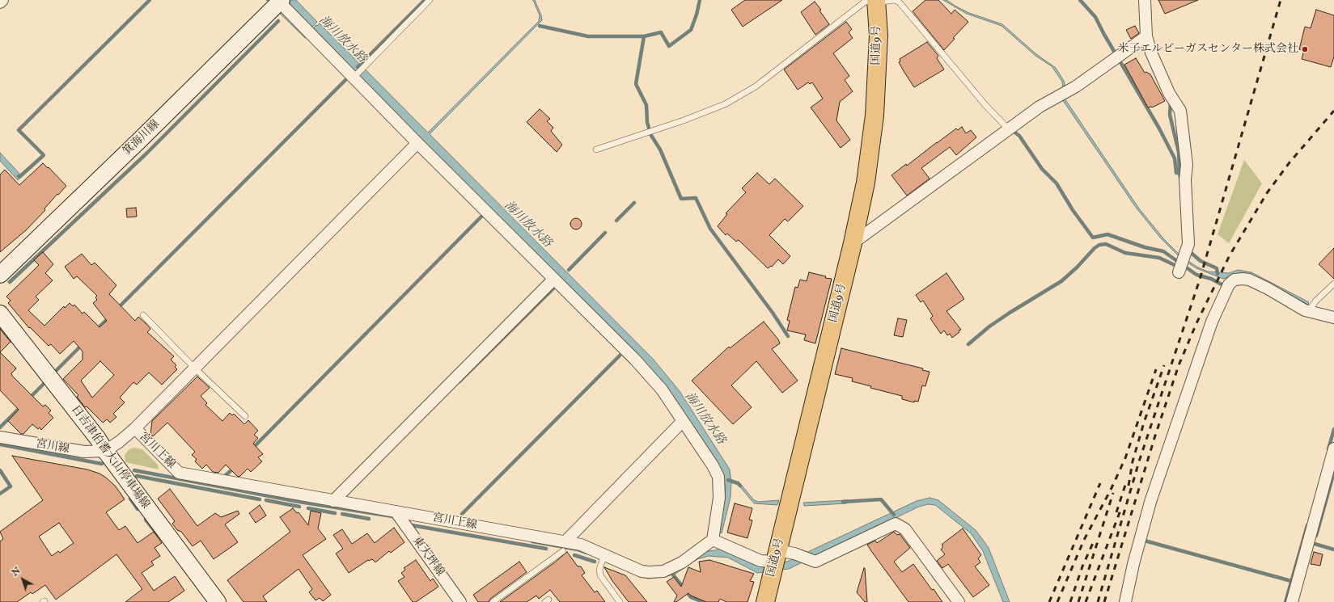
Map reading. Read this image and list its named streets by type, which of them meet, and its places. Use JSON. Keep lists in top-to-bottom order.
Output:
{
  "streets": {
    "highway": ["国道9号"],
    "street": [
      "箕海川線",
      "宮川線",
      "宮川上線",
      "日吉津伯耆大山停車場線",
      "東大坪線"
    ]
  },
  "crossings": [
    ["宮川線", "日吉津伯耆大山停車場線"],
    ["宮川上線", "東大坪線"]
  ],
  "water": ["海川放水路"],
  "places": ["米子エルピーガスセンター株式会社"],
  "north": "top left"
}
